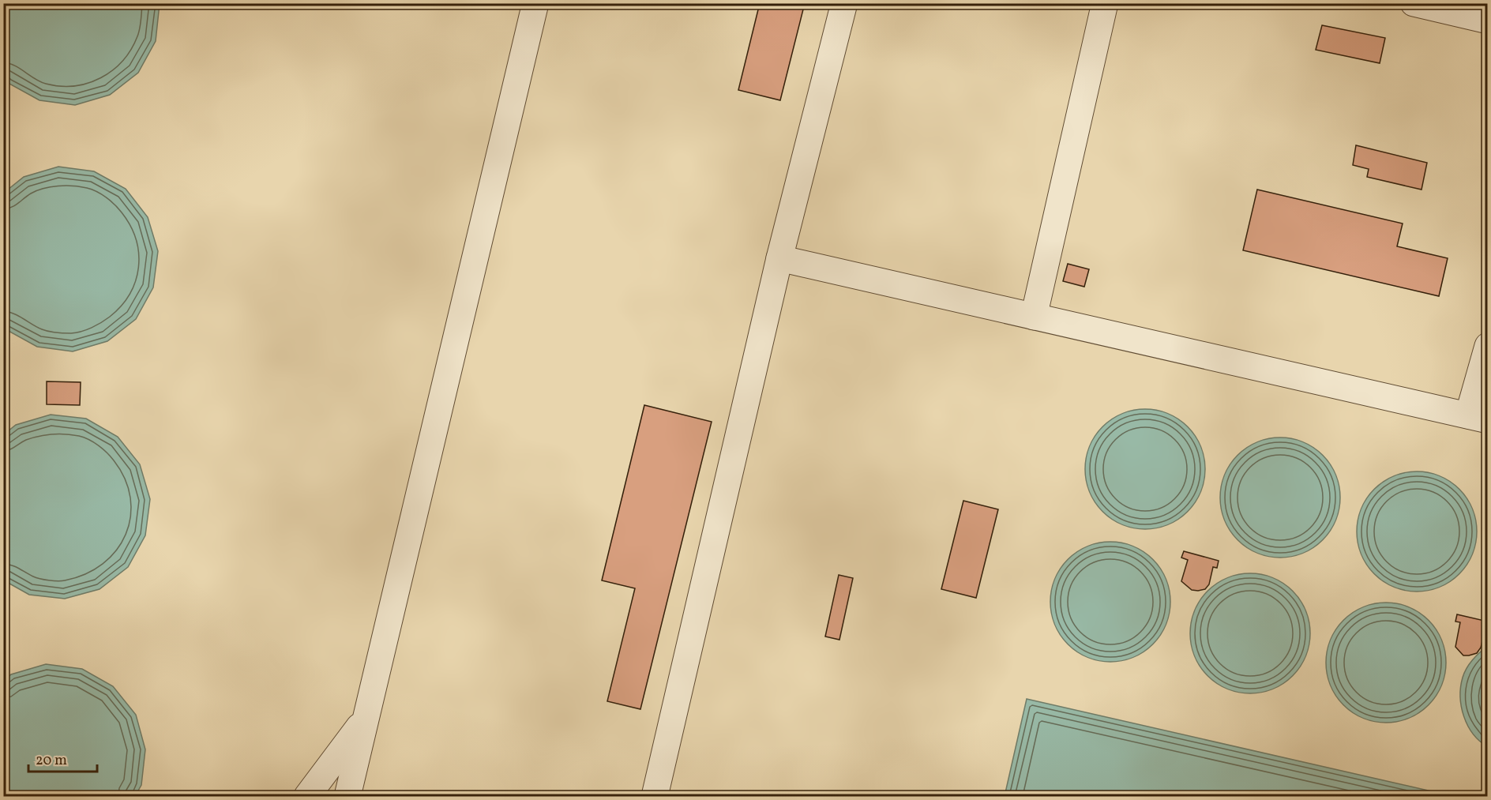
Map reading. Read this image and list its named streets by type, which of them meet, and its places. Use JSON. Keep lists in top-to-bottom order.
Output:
{
  "scale_bar": "20 m"
}
